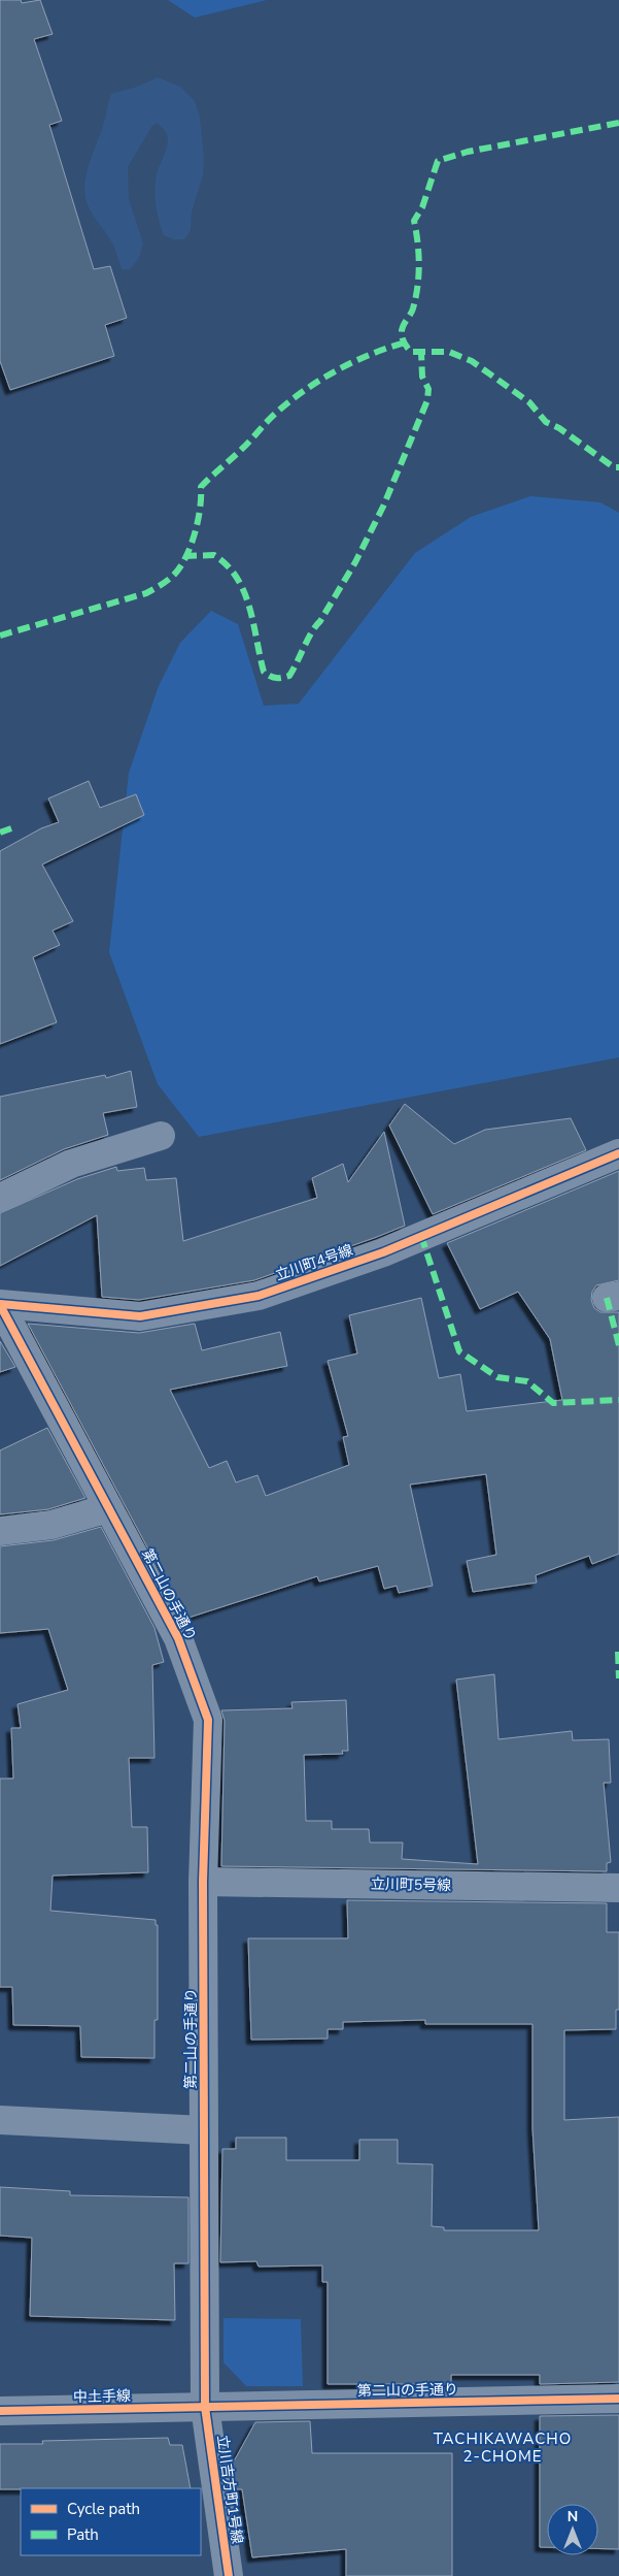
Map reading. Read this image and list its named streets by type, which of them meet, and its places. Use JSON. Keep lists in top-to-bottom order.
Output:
{
  "streets": {
    "street": [
      "立川町4号線",
      "第二山の手通り",
      "立川町5号線",
      "中土手線",
      "立川吉方町1号線"
    ]
  },
  "crossings": [
    ["立川町4号線", "第二山の手通り"],
    ["第二山の手通り", "立川町5号線"],
    ["第二山の手通り", "中土手線"],
    ["第二山の手通り", "立川吉方町1号線"],
    ["中土手線", "立川吉方町1号線"]
  ],
  "districts": ["TACHIKAWACHO 2-CHOME"],
  "legend": ["Cycle path", "Path"],
  "north": "top"
}
